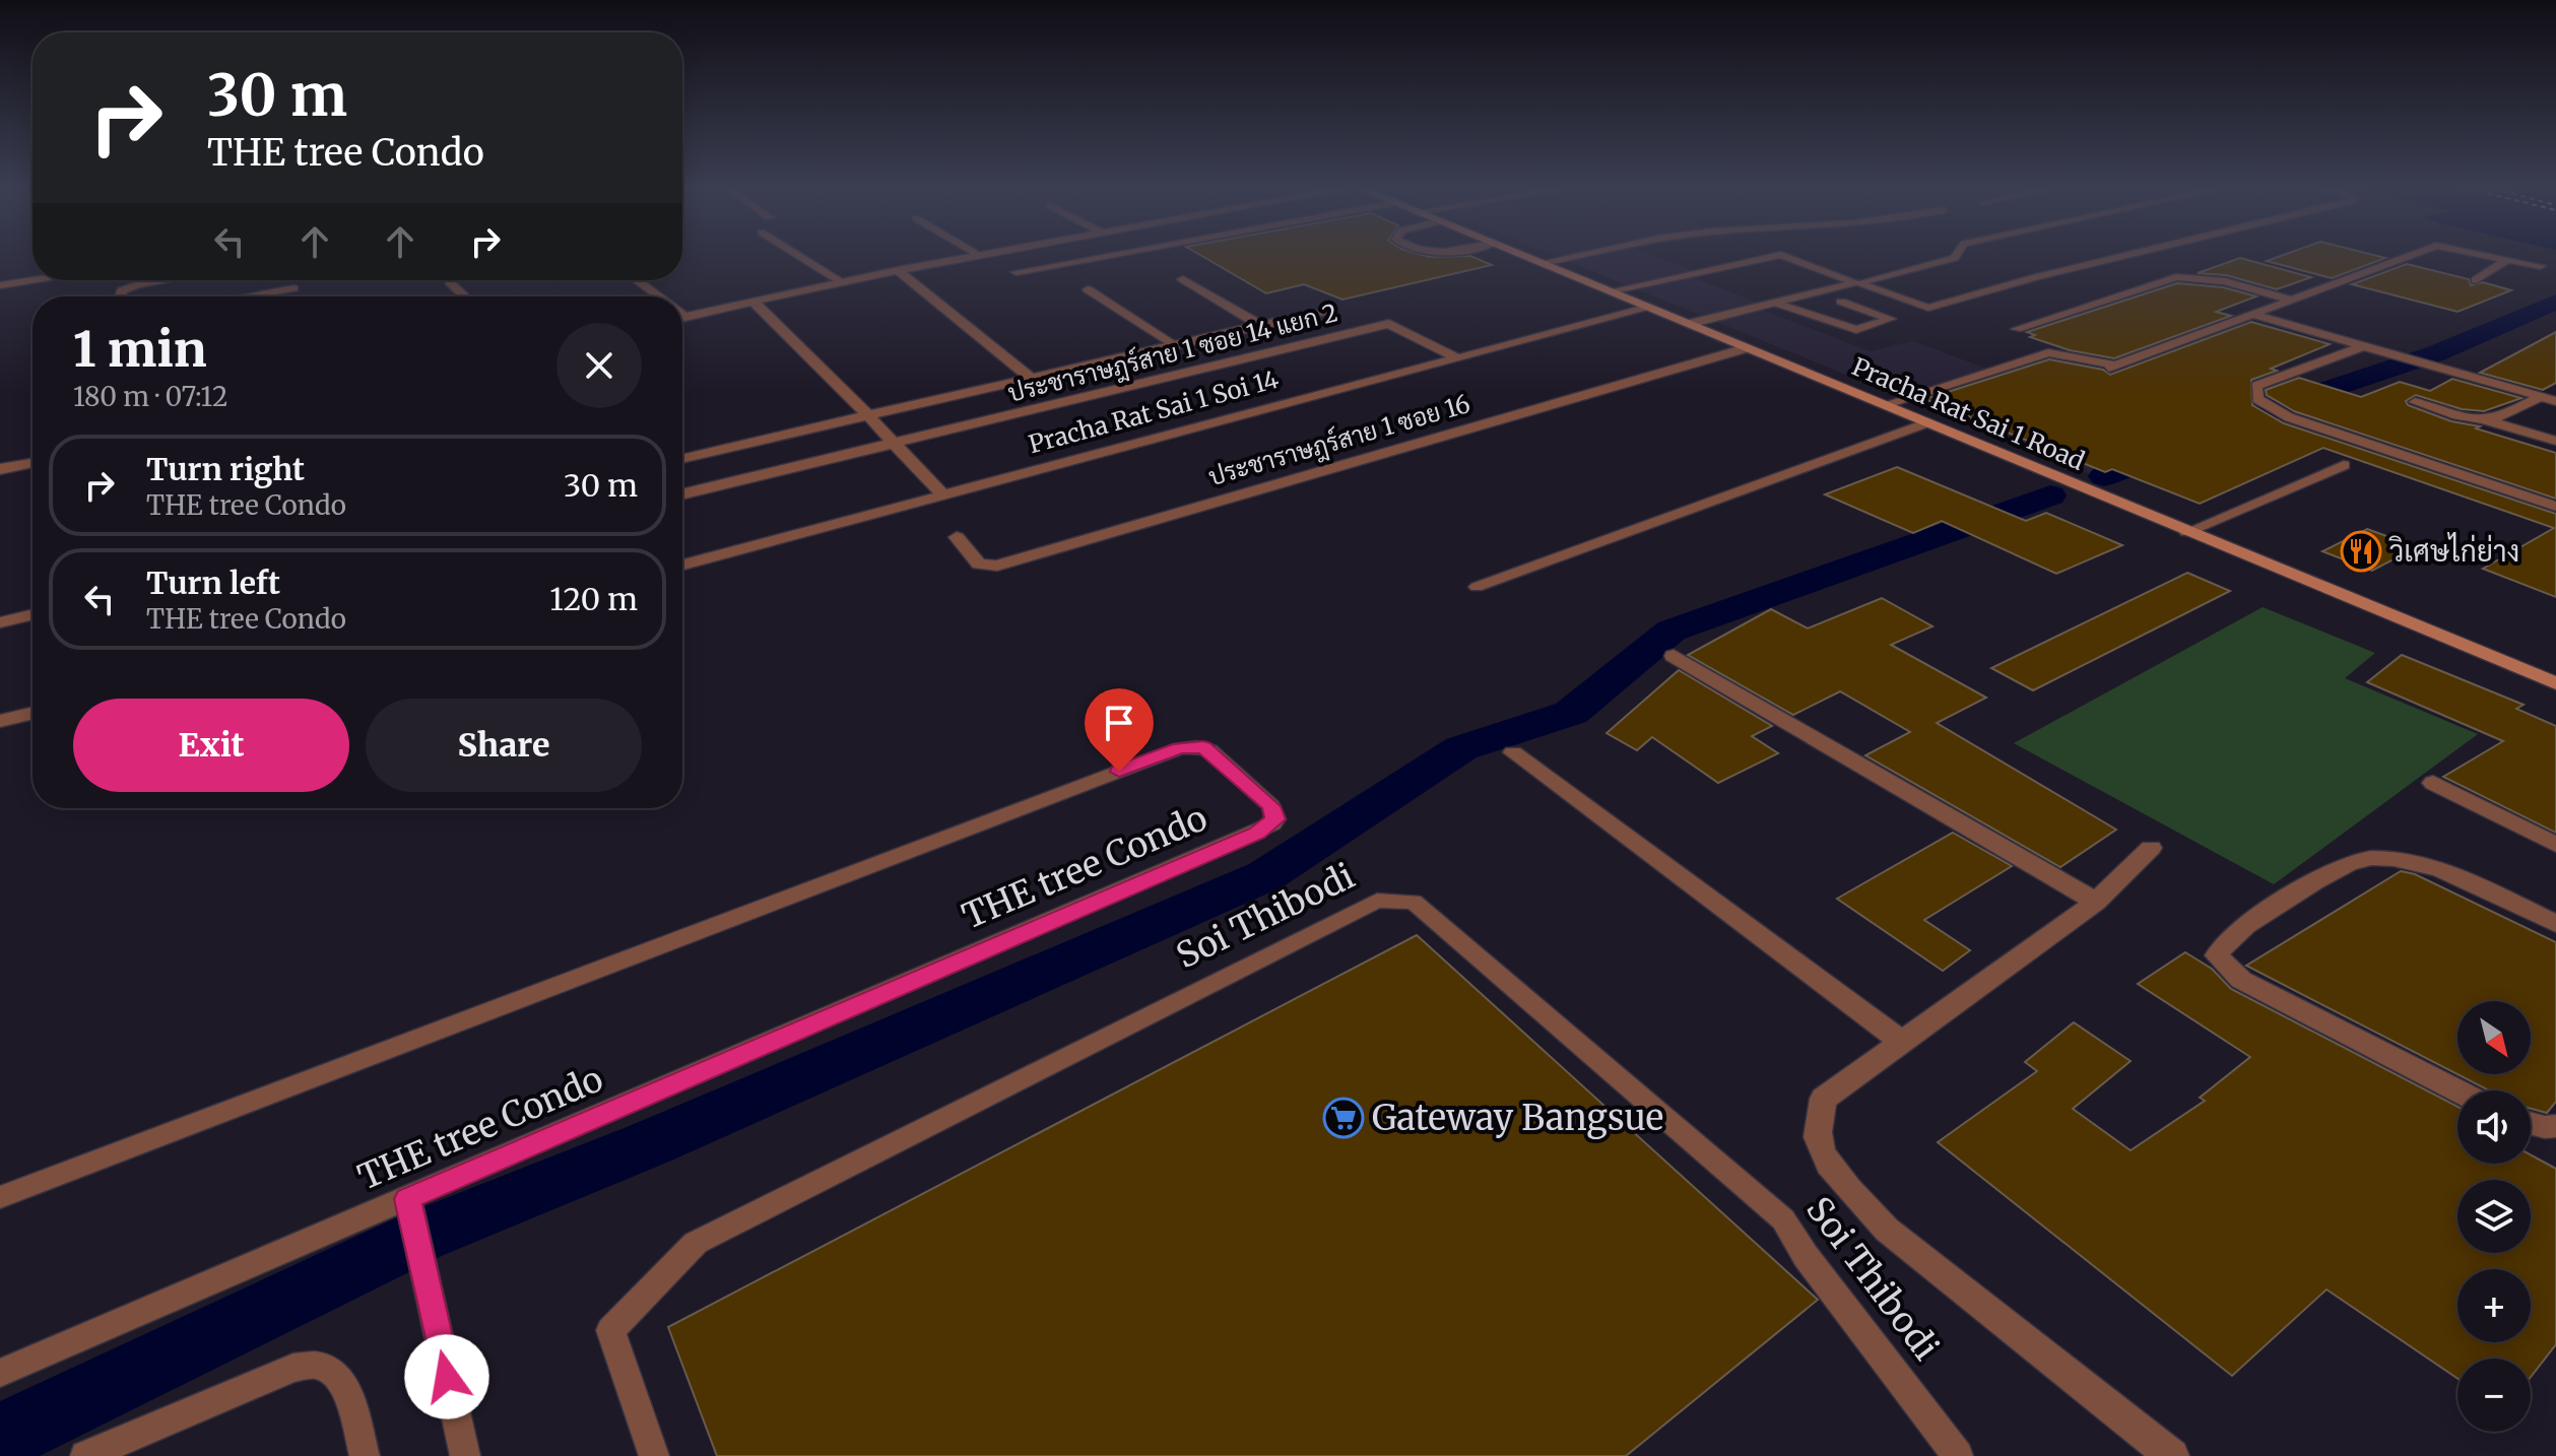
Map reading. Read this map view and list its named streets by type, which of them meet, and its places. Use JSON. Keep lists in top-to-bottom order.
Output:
{
  "streets": {
    "main road": ["Pracha Rat Sai 1 Road"],
    "street": [
      "ประชาราษฎร์สาย 1 ซอย 14 แยก 2",
      "Pracha Rat Sai 1 Soi 14",
      "ประชาราษฎร์สาย 1 ซอย 16",
      "Soi Thibodi"
    ],
    "lane": ["THE tree Condo"]
  },
  "crossings": [
    ["ประชาราษฎร์สาย 1 ซอย 14 แยก 2", "Pracha Rat Sai 1 Soi 14"],
    ["Pracha Rat Sai 1 Soi 14", "Pracha Rat Sai 1 Road"],
    ["Pracha Rat Sai 1 Road", "ประชาราษฎร์สาย 1 ซอย 16"]
  ],
  "places": {
    "restaurant": ["วิเศษไก่ย่าง"],
    "supermarket": ["Gateway Bangsue"]
  },
  "north": "bottom right",
  "page": {
    "turn": ["30 m", "THE tree Condo"],
    "heading": ["1 min", "180 m · 07:12"],
    "list": [
      {
        "name": "Turn right",
        "note": "THE tree Condo",
        "value": "30 m"
      },
      {
        "name": "Turn left",
        "note": "THE tree Condo",
        "value": "120 m"
      }
    ],
    "buttons": ["Exit", "Share"],
    "map_buttons": ["+", "−"]
  }
}
